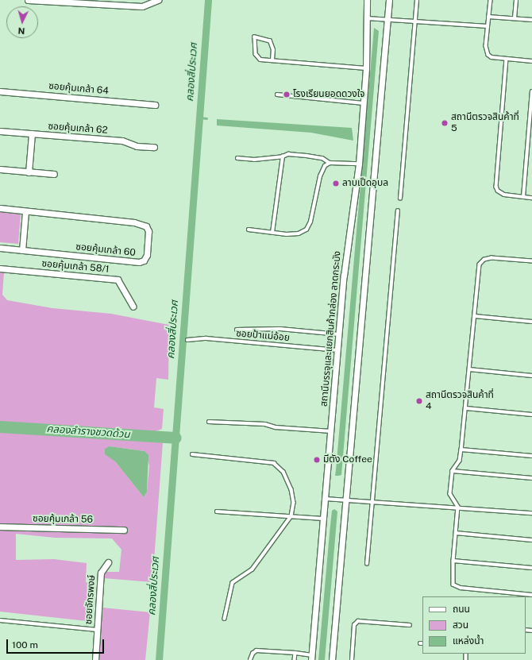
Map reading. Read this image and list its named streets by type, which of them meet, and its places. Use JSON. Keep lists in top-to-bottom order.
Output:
{
  "streets": {
    "street": [
      "ซอยคุ้มเกล้า 64",
      "ซอยคุ้มเกล้า 62",
      "ซอยคุ้มเกล้า 60",
      "ซอยคุ้มเกล้า 58/1",
      "สถานีบรรจุและแยกสินค้ากล่อง ลาดกระบัง",
      "ซอยคุ้มเกล้า 56",
      "ซอยจักรพงษ์"
    ],
    "lane": ["ซอยป้าแม่อ้อย"]
  },
  "crossings": [
    ["สถานีบรรจุและแยกสินค้ากล่อง ลาดกระบัง", "ซอยป้าแม่อ้อย"]
  ],
  "water": ["คลองสี่ประเวศ", "คลองลำรางชวดด้วน"],
  "places": [
    "โรงเรียนยอดดวงใจ",
    "สถานีตรวจสินค้าที่ 5",
    "ลาบเป็ดอุบล",
    "สถานีตรวจสินค้าที่ 4",
    "มีตัง Coffee"
  ],
  "legend": ["ถนน", "สวน", "แหล่งน้ำ"],
  "scale_bar": "100 m",
  "north": "bottom"
}
